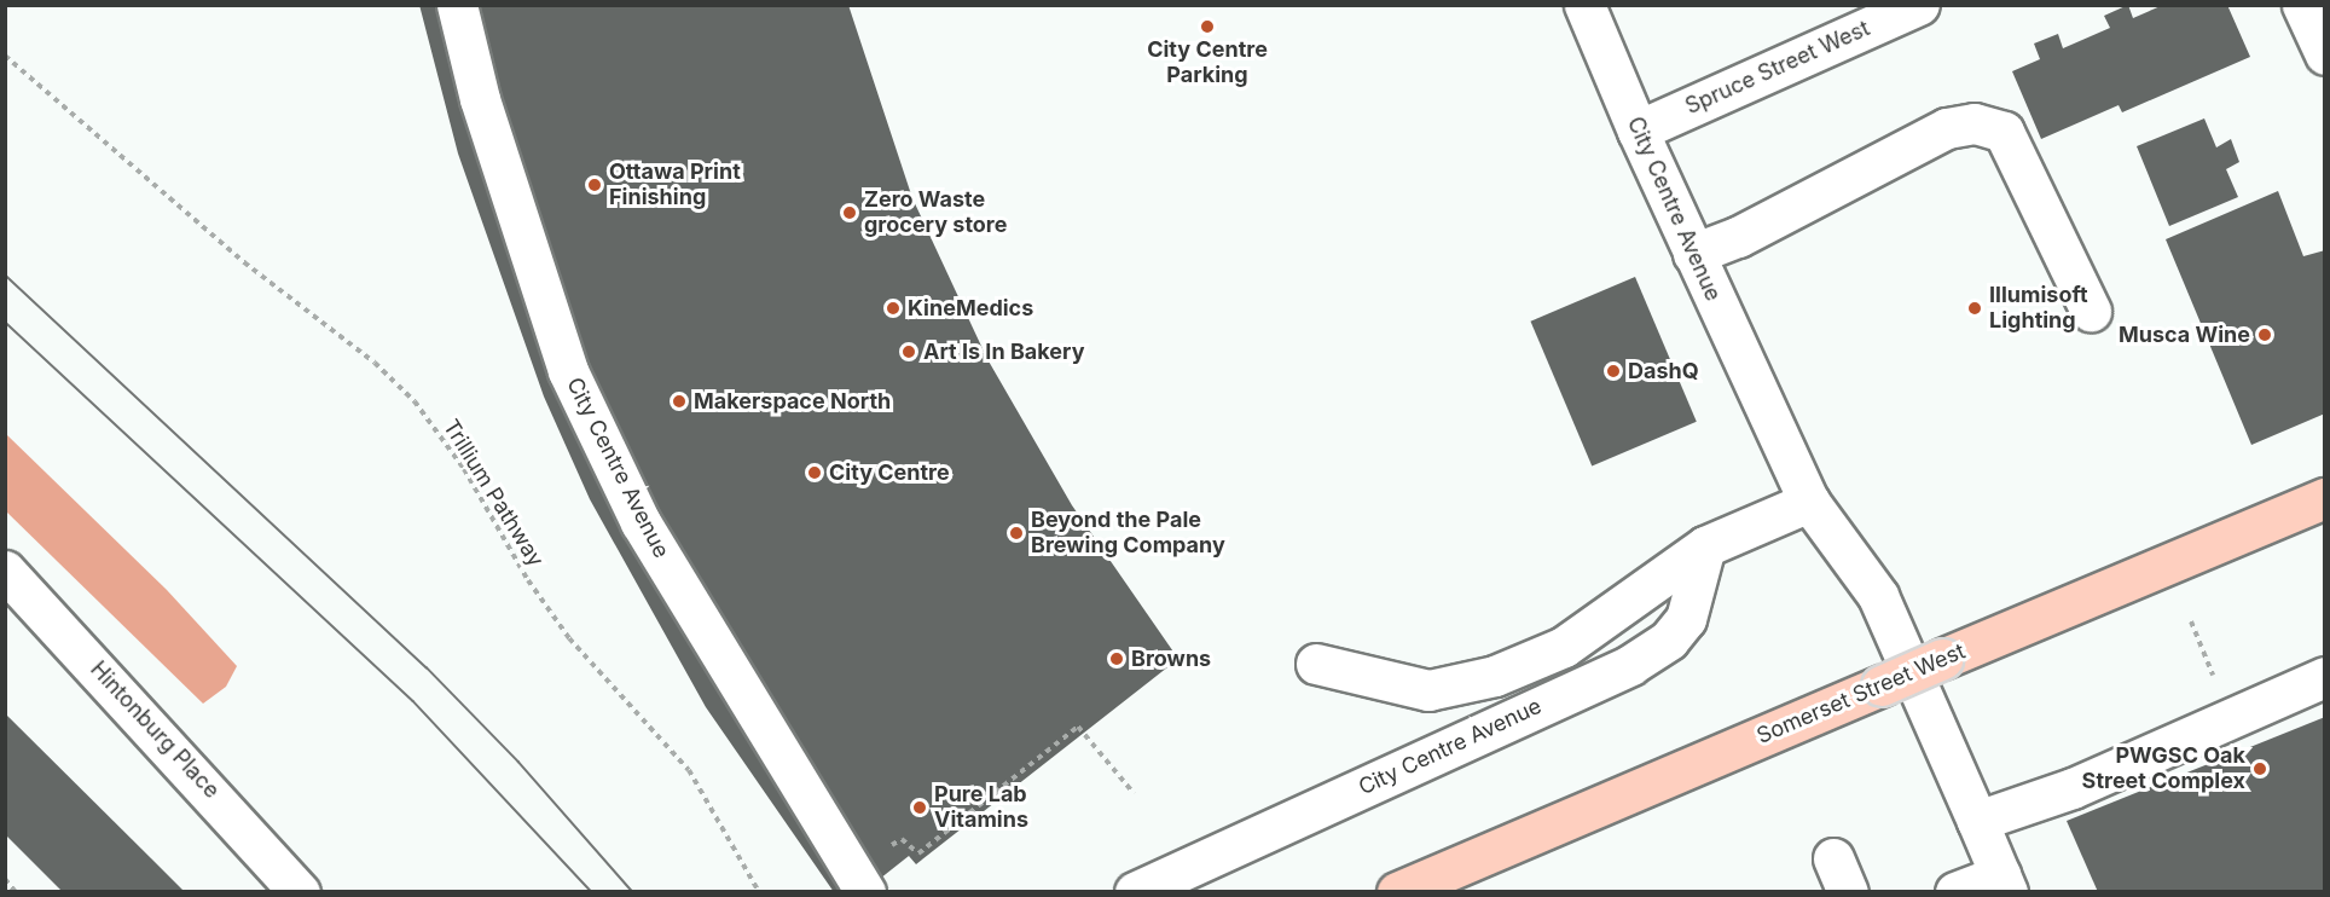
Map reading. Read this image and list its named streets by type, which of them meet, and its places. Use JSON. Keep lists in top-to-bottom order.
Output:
{
  "streets": {
    "main road": ["Somerset Street West"],
    "street": ["Spruce Street West", "City Centre Avenue", "Hintonburg Place"],
    "path": ["Trillium Pathway"]
  },
  "crossings": [
    ["Spruce Street West", "City Centre Avenue"]
  ],
  "places": [
    "City Centre Parking",
    "Ottawa Print Finishing",
    "Zero Waste grocery store",
    "KineMedics",
    "Illumisoft Lighting",
    "Musca Wine",
    "Art Is In Bakery",
    "DashQ",
    "Makerspace North",
    "City Centre",
    "Beyond the Pale Brewing Company",
    "Browns",
    "PWGSC Oak Street Complex",
    "Pure Lab Vitamins"
  ]
}
